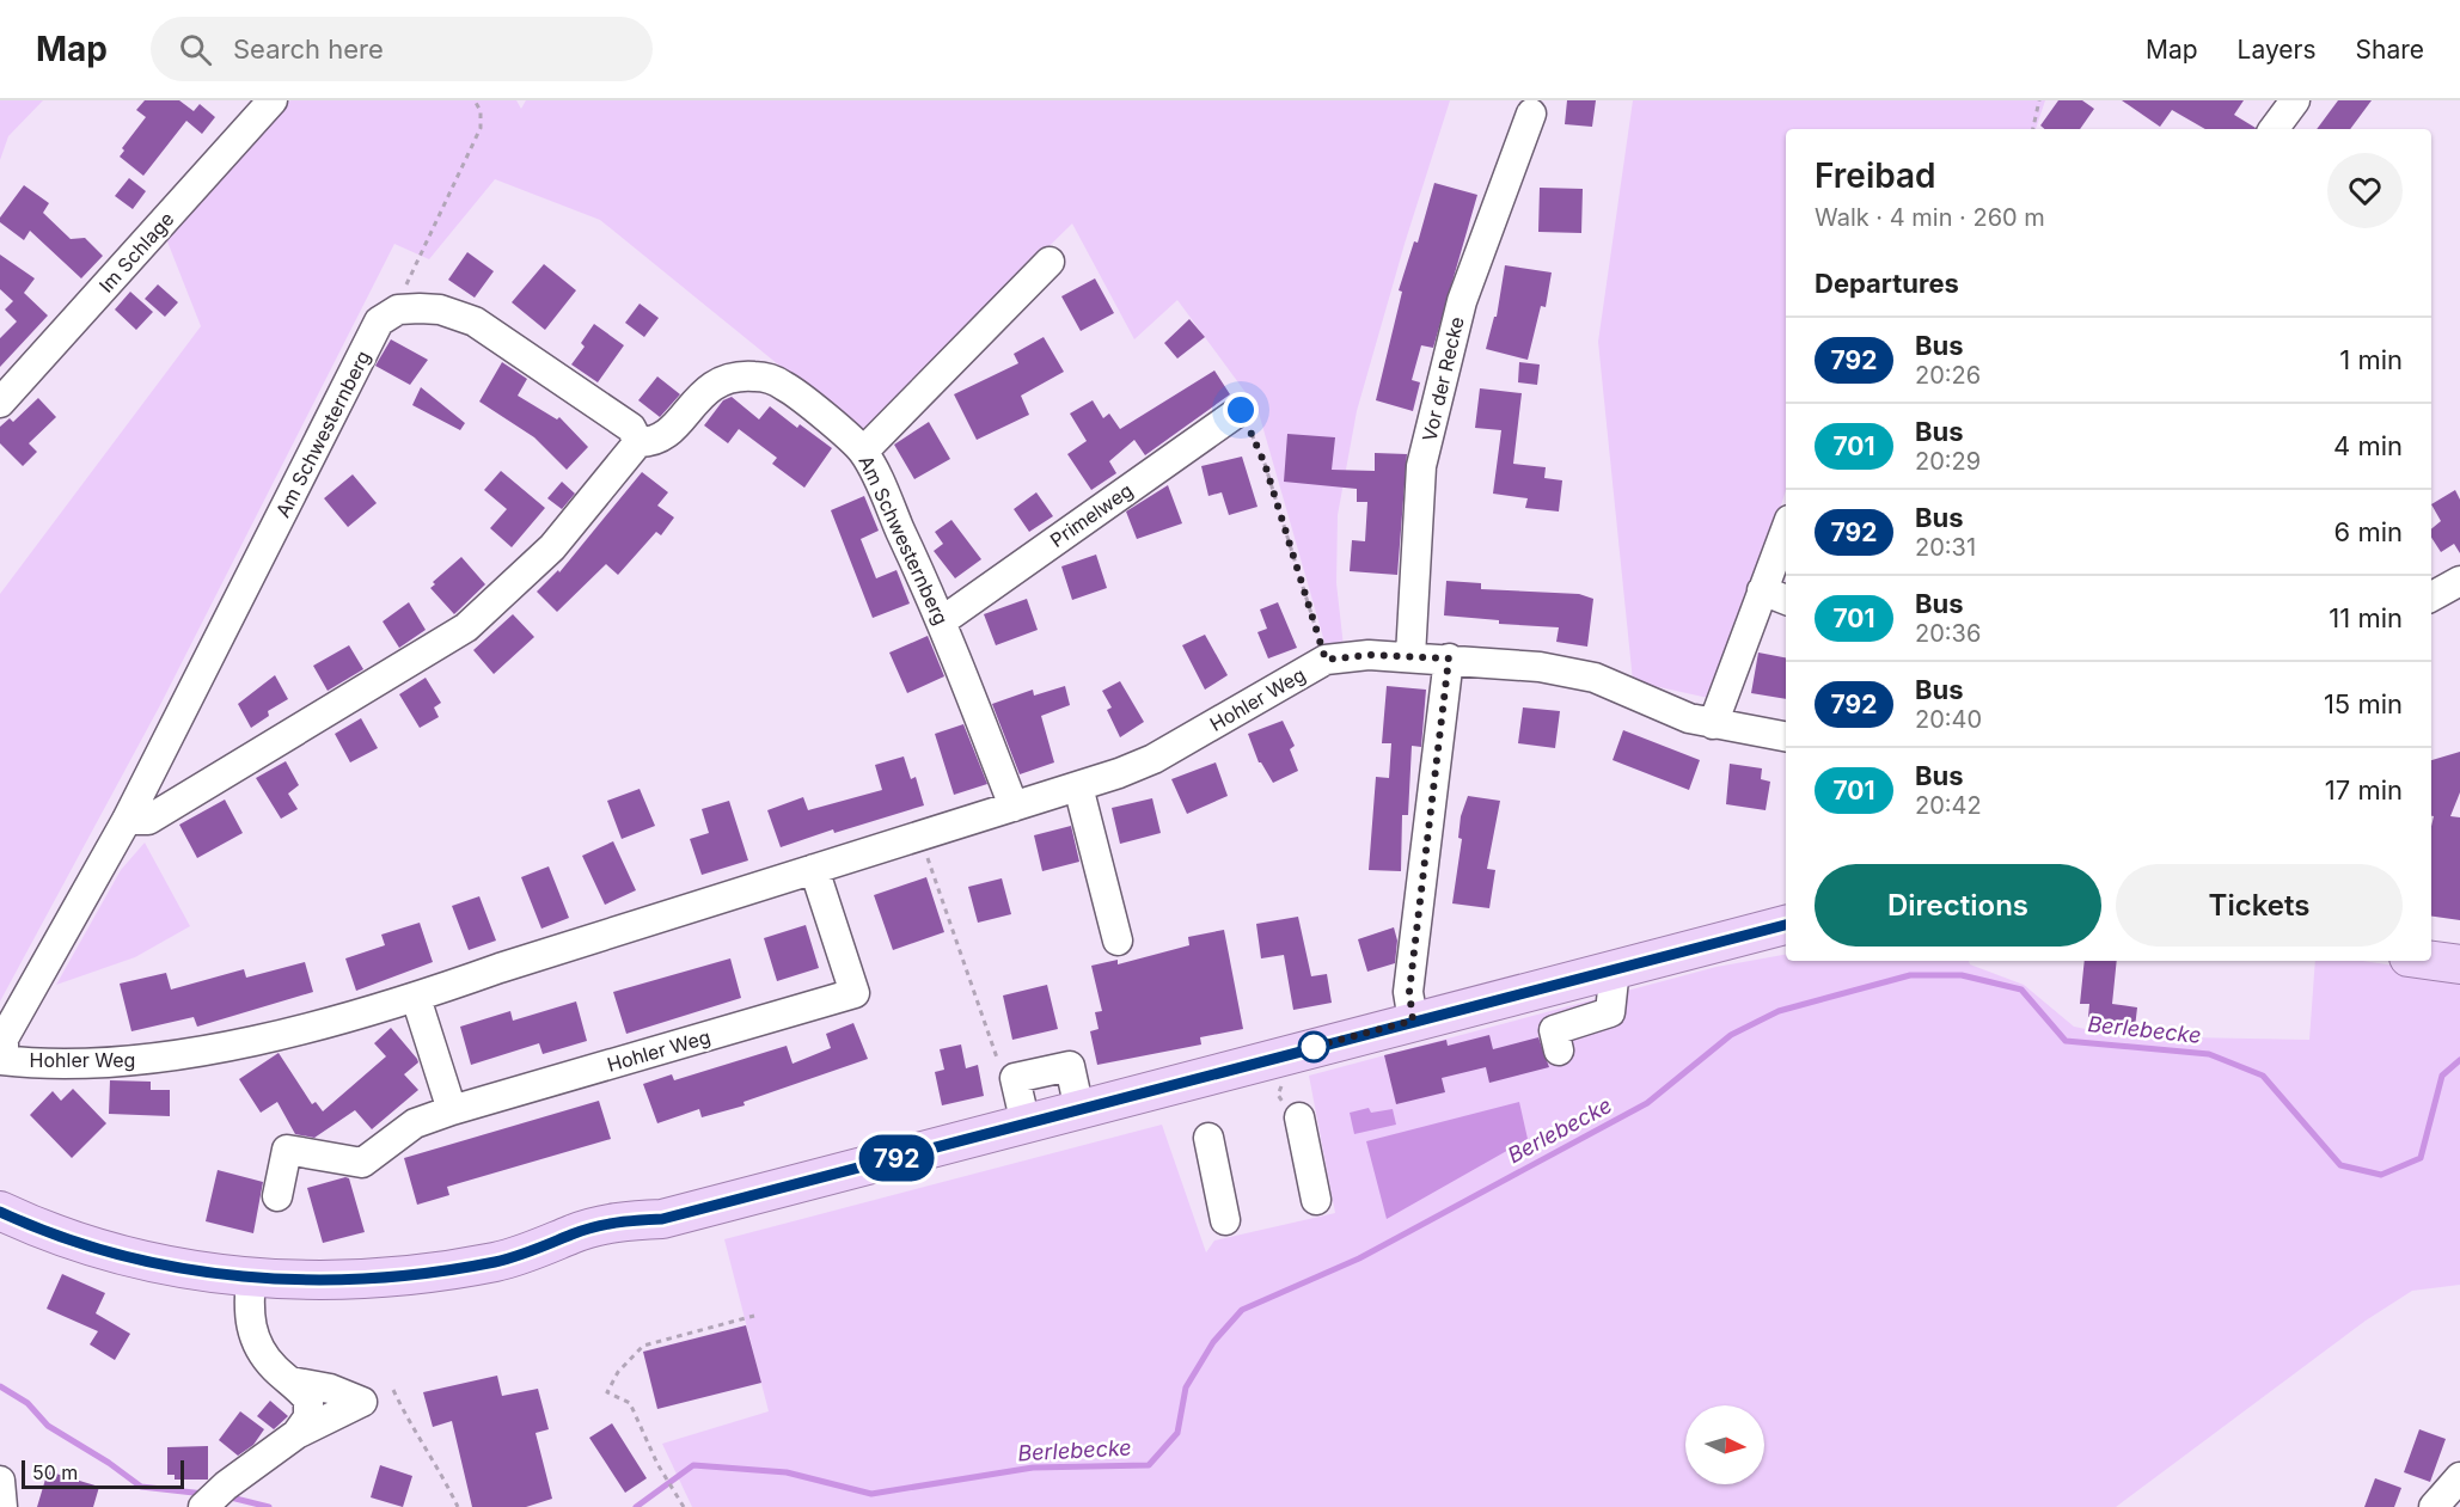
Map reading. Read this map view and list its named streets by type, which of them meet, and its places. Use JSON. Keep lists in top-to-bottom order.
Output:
{
  "streets": {
    "street": [
      "Im Schlage",
      "Vor der Recke",
      "Am Schwesternberg",
      "Primelweg",
      "Hohler Weg"
    ]
  },
  "crossings": [
    ["Vor der Recke", "Hohler Weg"],
    ["Am Schwesternberg", "Primelweg"],
    ["Am Schwesternberg", "Hohler Weg"]
  ],
  "water": ["Berlebecke"],
  "lines": ["bus line 792"],
  "scale_bar": "50 m",
  "north": "right",
  "page": {
    "header": "Map",
    "search": "Search here",
    "nav": ["Map", "Layers", "Share"],
    "on_map": "792",
    "heading": [
      ["Freibad", "Walk · 4 min · 260 m"],
      "Departures"
    ],
    "list": [
      {
        "mark": "792",
        "name": "Bus",
        "note": "20:26",
        "value": "1 min"
      },
      {
        "mark": "701",
        "name": "Bus",
        "note": "20:29",
        "value": "4 min"
      },
      {
        "mark": "792",
        "name": "Bus",
        "note": "20:31",
        "value": "6 min"
      },
      {
        "mark": "701",
        "name": "Bus",
        "note": "20:36",
        "value": "11 min"
      },
      {
        "mark": "792",
        "name": "Bus",
        "note": "20:40",
        "value": "15 min"
      },
      {
        "mark": "701",
        "name": "Bus",
        "note": "20:42",
        "value": "17 min"
      }
    ],
    "buttons": ["Directions", "Tickets"],
    "scale": "50 m"
  }
}
